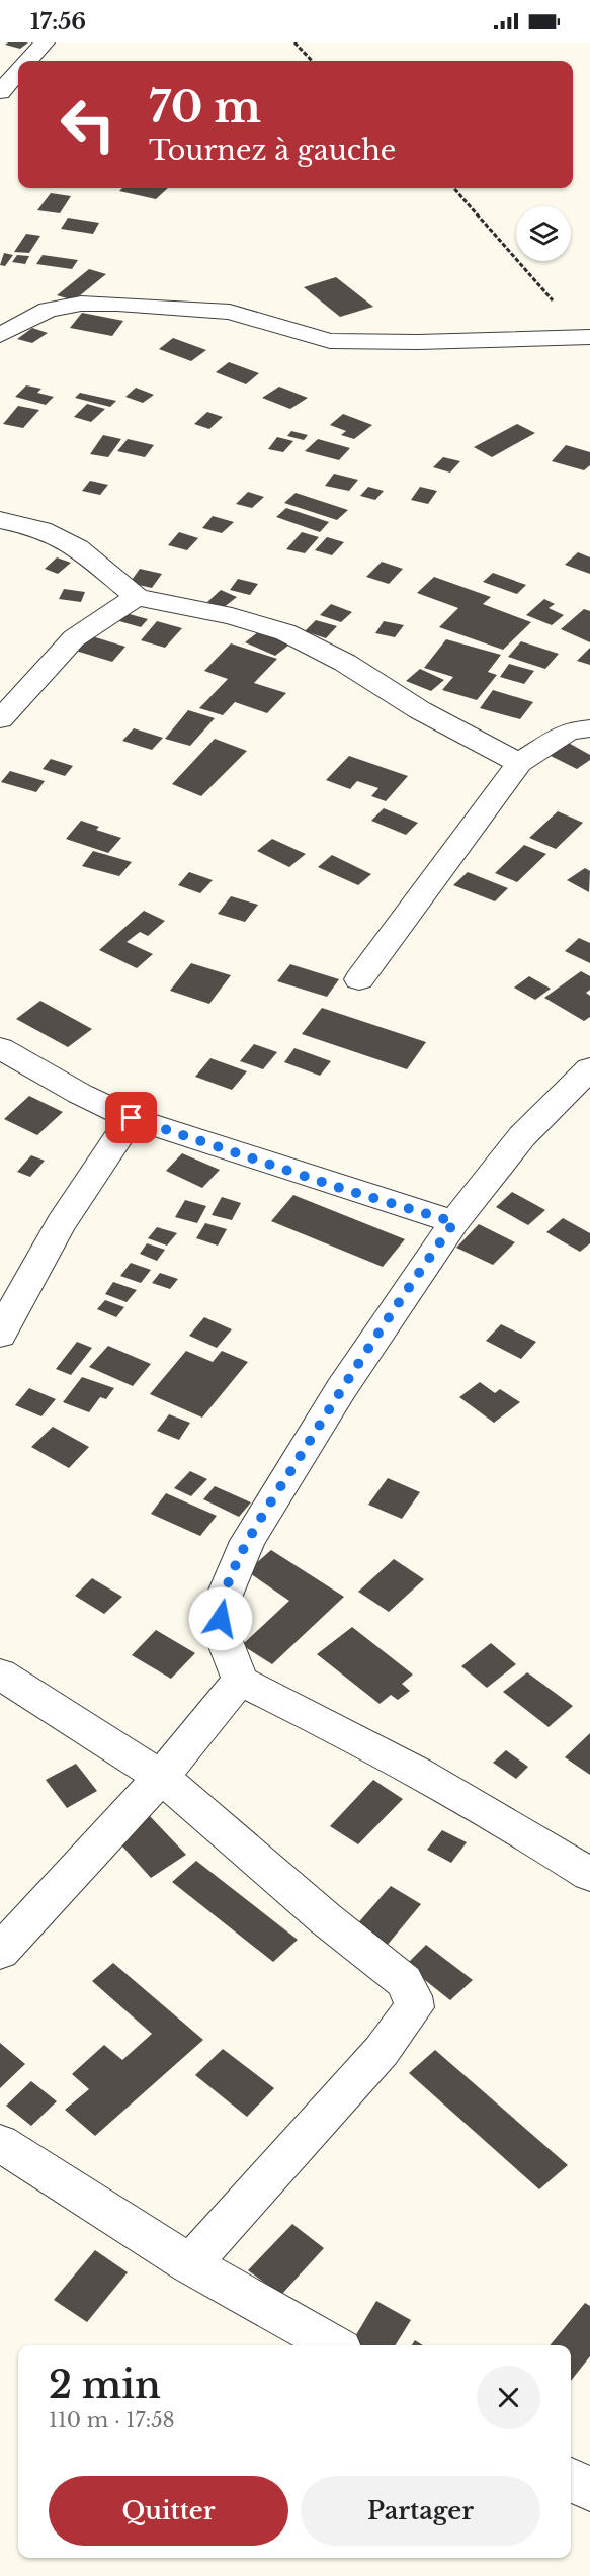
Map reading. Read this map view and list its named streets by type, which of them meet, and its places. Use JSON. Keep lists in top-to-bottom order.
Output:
{
  "page": {
    "status": "17:56",
    "turn": ["70 m", "Tournez à gauche"],
    "heading": ["2 min", "110 m · 17:58"],
    "buttons": ["Quitter", "Partager"]
  }
}
